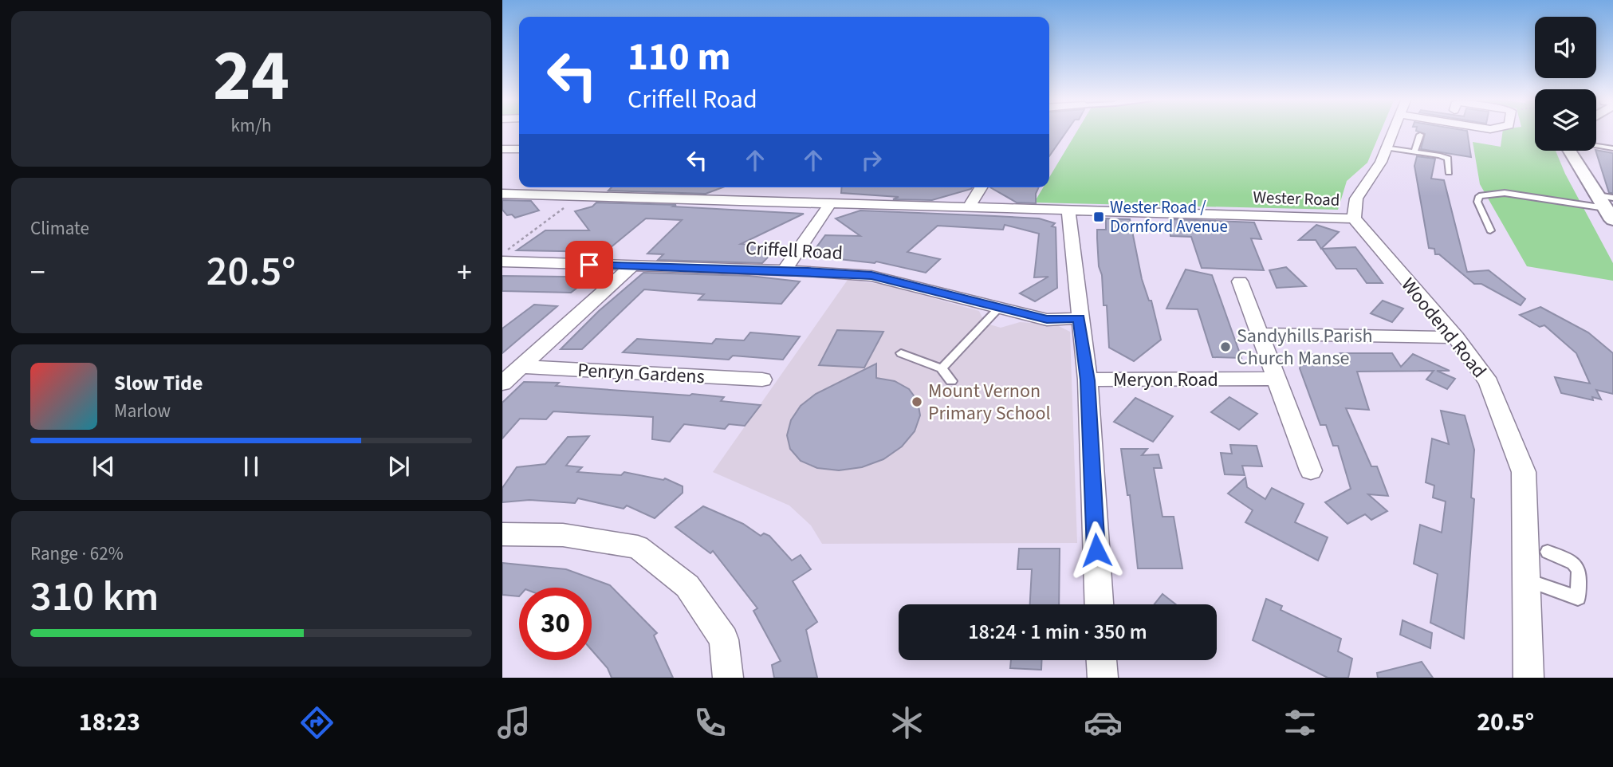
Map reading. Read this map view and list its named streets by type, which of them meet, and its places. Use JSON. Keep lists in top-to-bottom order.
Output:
{
  "streets": {
    "street": [
      "Wester Road",
      "Criffell Road",
      "Woodend Road",
      "Penryn Gardens",
      "Meryon Road"
    ]
  },
  "crossings": [
    ["Wester Road", "Woodend Road"]
  ],
  "places": {
    "transit": ["Wester Road / Dornford Avenue"],
    "other": ["Sandyhills Parish Church Manse", "Mount Vernon Primary School"]
  },
  "page": {
    "tile": [
      ["24", "km/h"],
      "Climate",
      ["Range · 62%", "310 km"]
    ],
    "turn": ["110 m", "Criffell Road"],
    "heat": ["−", "20.5°", "+"],
    "song": ["Slow Tide", "Marlow"],
    "limit": "30",
    "trip": "18:24 · 1 min · 350 m",
    "tabs": ["18:23", "20.5°"]
  }
}
